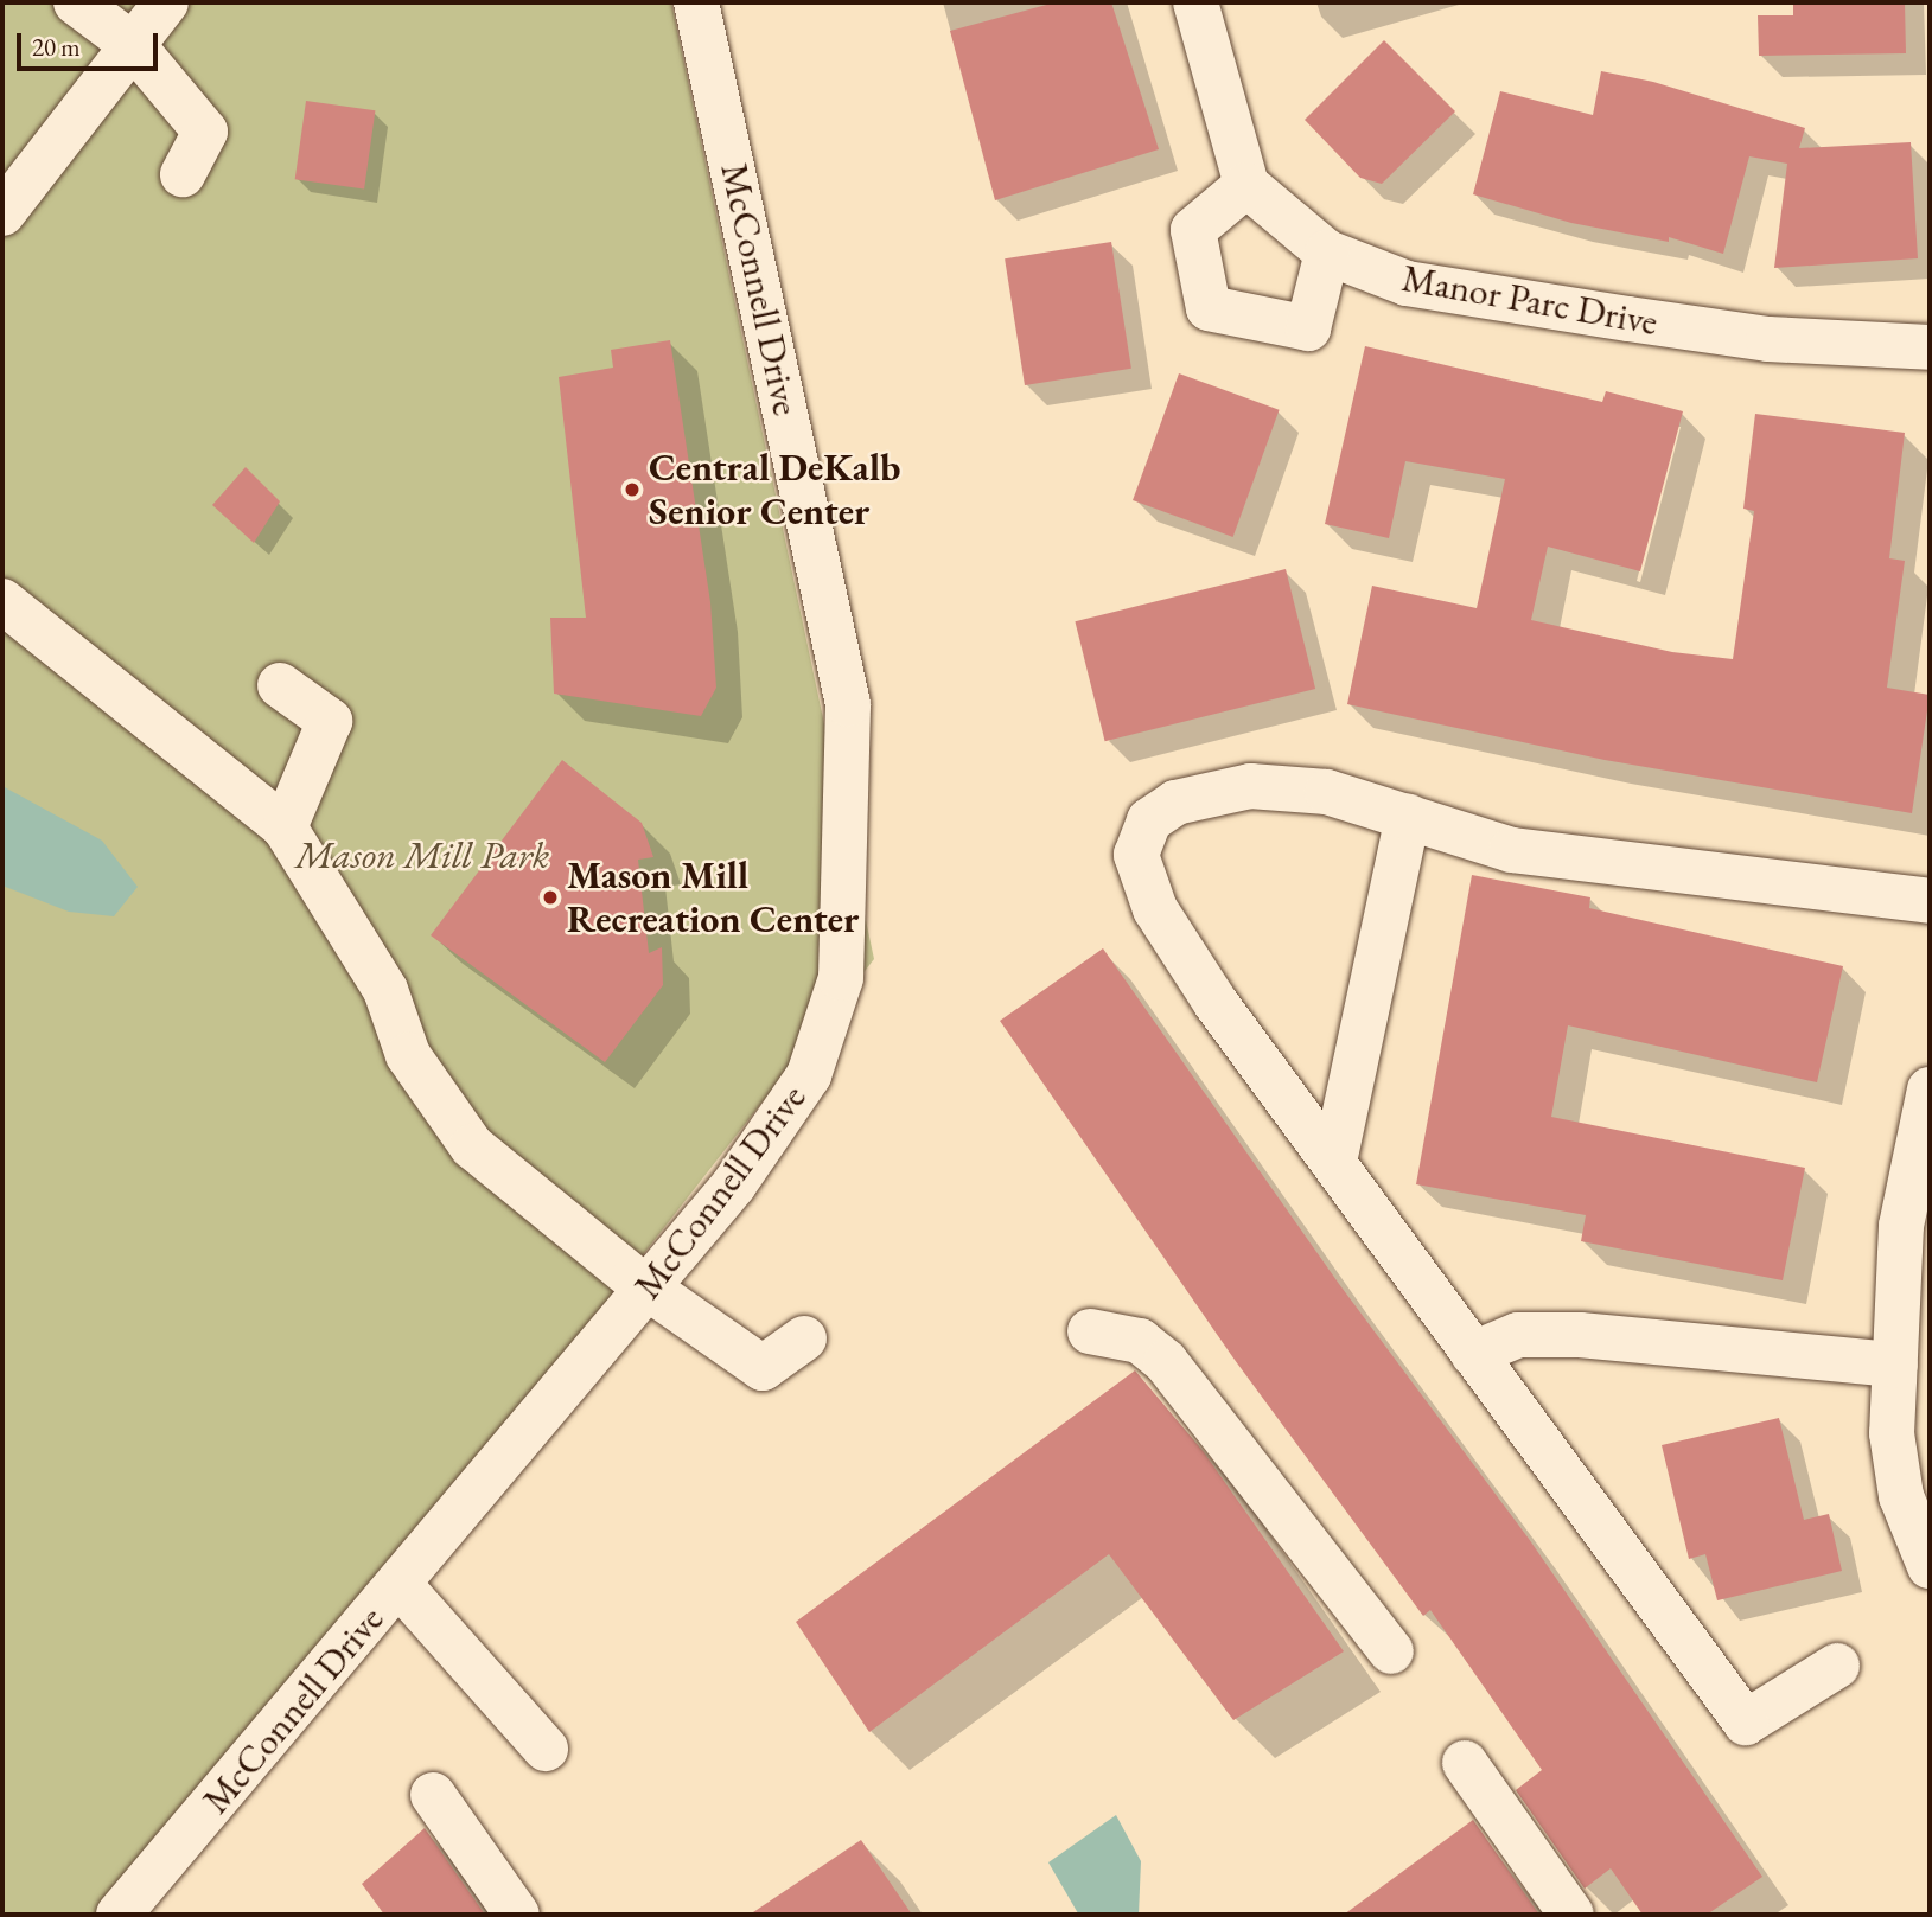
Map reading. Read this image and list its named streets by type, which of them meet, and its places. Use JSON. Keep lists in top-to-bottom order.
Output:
{
  "streets": {
    "street": ["McConnell Drive", "Manor Parc Drive"]
  },
  "parks": ["Mason Mill Park"],
  "places": ["Central DeKalb Senior Center", "Mason Mill Recreation Center"],
  "scale_bar": "20 m"
}
